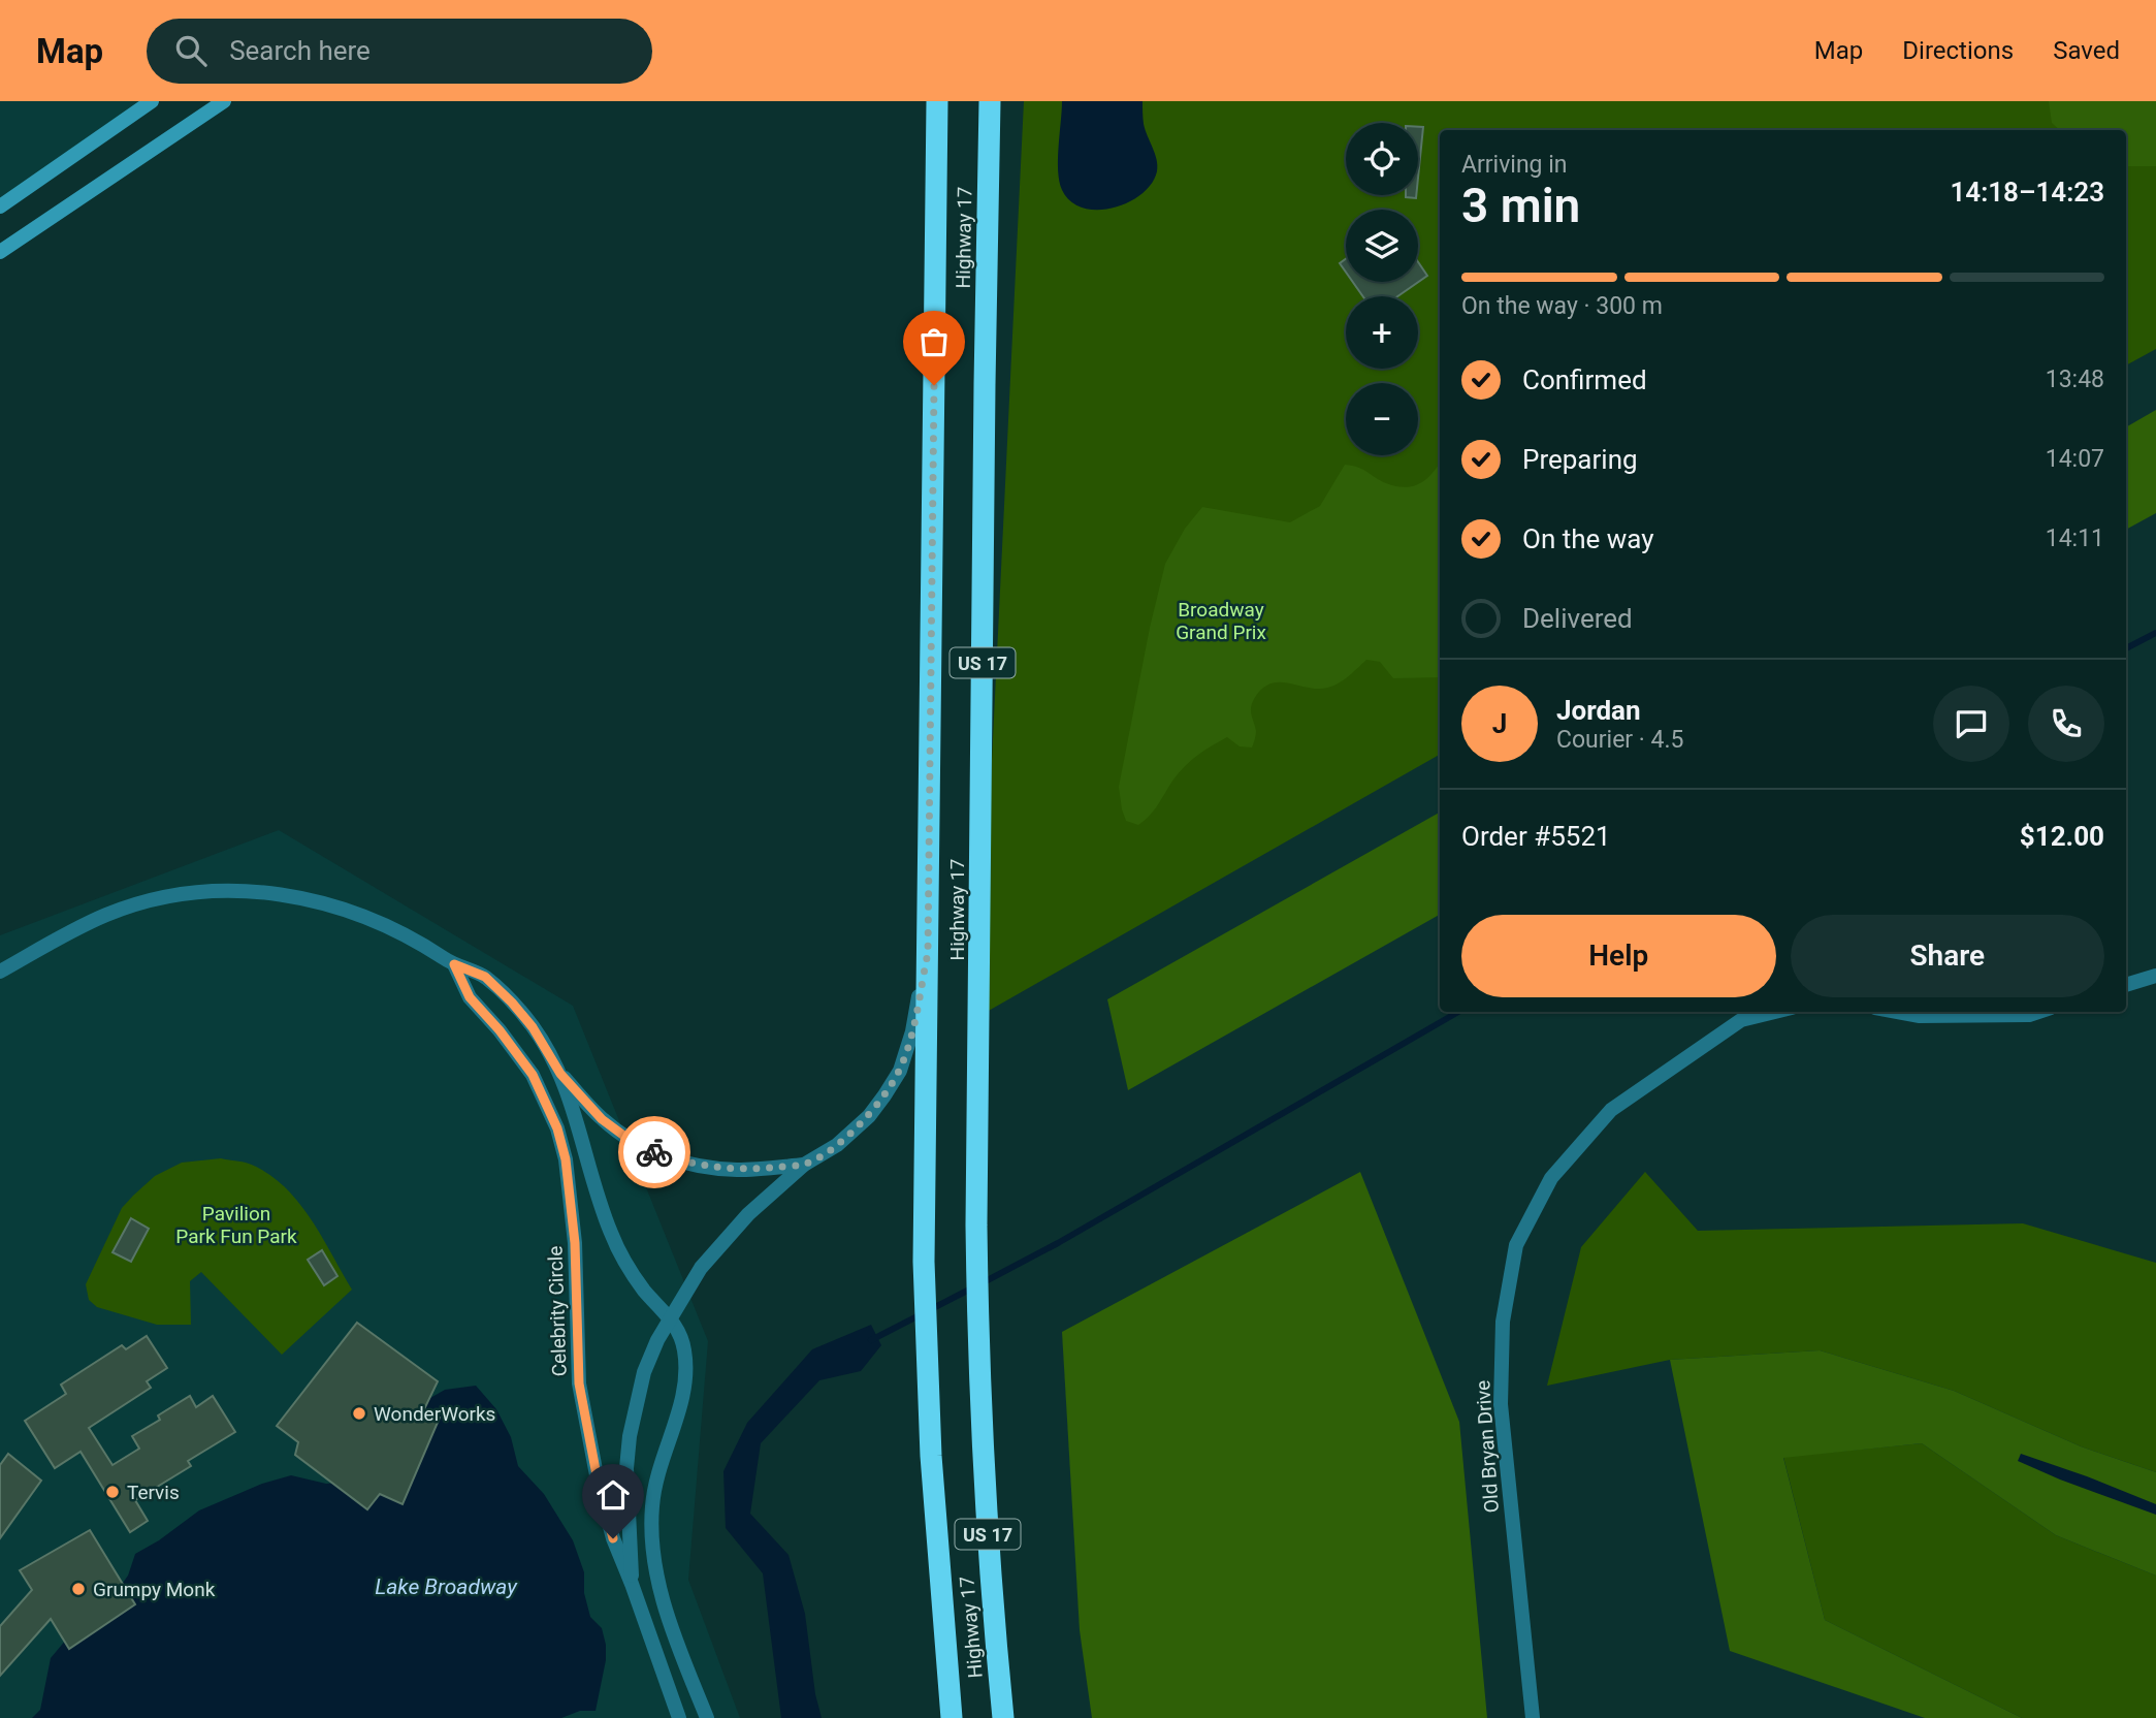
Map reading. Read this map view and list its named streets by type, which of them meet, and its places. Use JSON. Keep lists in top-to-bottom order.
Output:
{
  "streets": {
    "highway": ["Highway 17", "US 17"],
    "street": ["Celebrity Circle", "Old Bryan Drive"]
  },
  "water": ["Lake Broadway"],
  "parks": ["Broadway Grand Prix", "Pavilion Park Fun Park"],
  "places": ["WonderWorks", "Tervis", "Grumpy Monk"],
  "page": {
    "header": "Map",
    "search": "Search here",
    "nav": ["Map", "Directions", "Saved"],
    "map_buttons": ["+", "−"],
    "heading": ["3 min", "Arriving in", "14:18–14:23"],
    "panel": [
      "Jordan",
      "Courier · 4.5",
      "Order #5521",
      "$12.00"
    ],
    "bar": "On the way · 300 m",
    "list": [
      ["Confirmed", "13:48"],
      ["Preparing", "14:07"],
      ["On the way", "14:11"],
      "Delivered"
    ],
    "round": "J",
    "buttons": ["Help", "Share"]
  }
}
